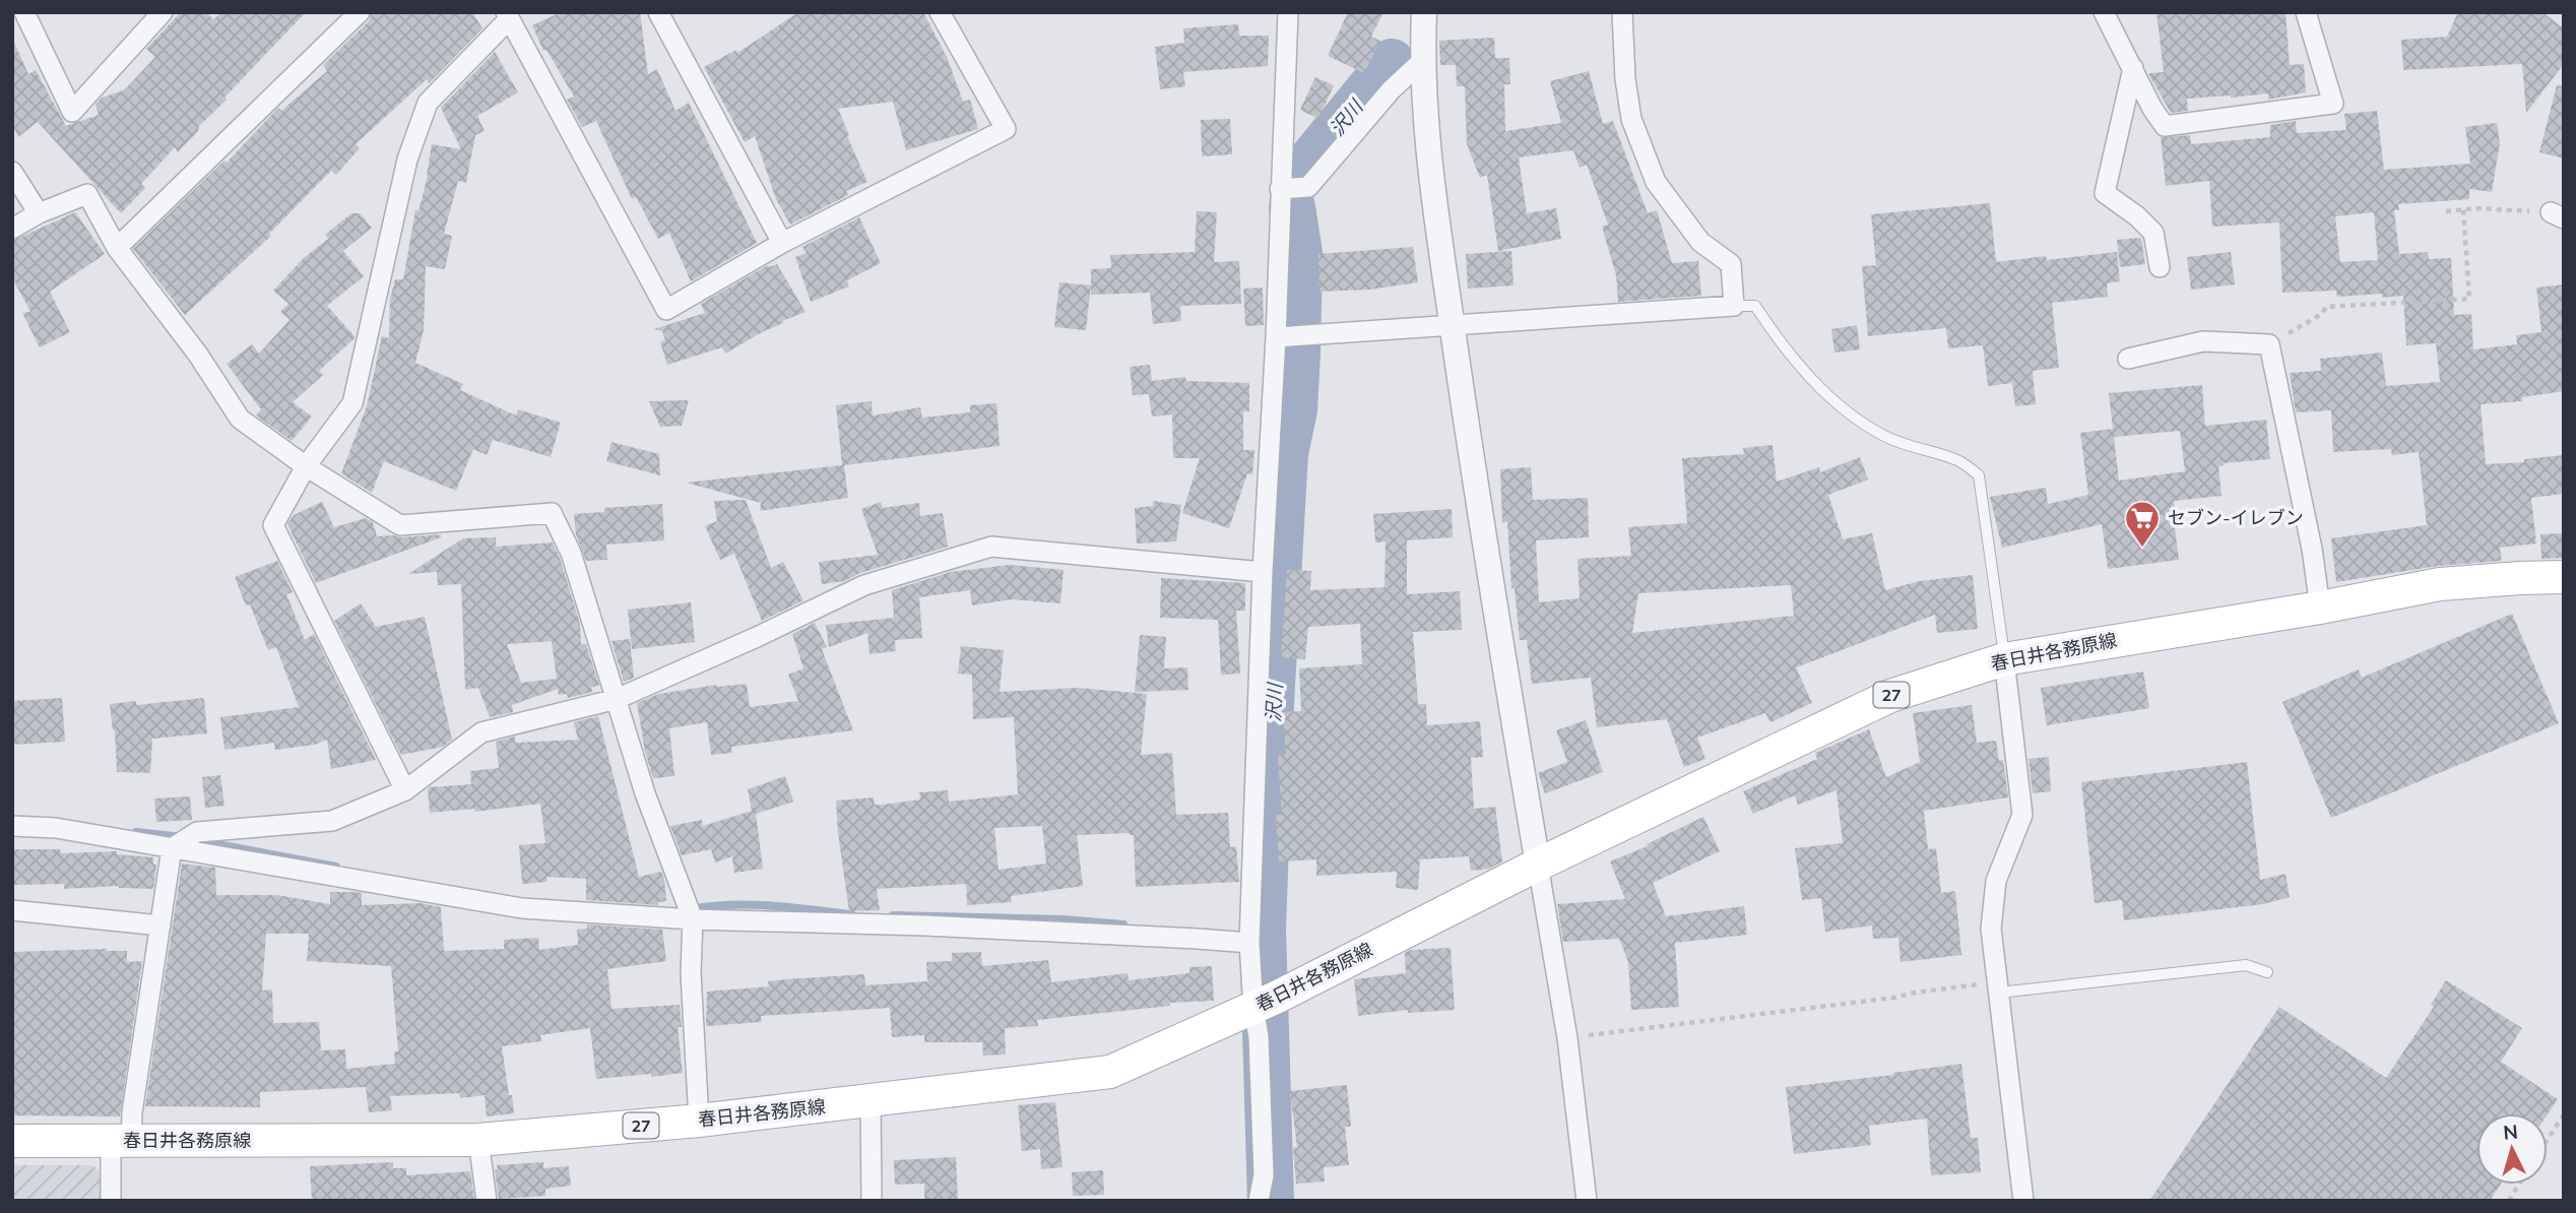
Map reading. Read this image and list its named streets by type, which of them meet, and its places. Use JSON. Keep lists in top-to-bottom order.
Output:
{
  "streets": {
    "main road": ["春日井各務原線", "27"]
  },
  "water": ["沢川"],
  "places": {
    "supermarket": ["セブン-イレブン"]
  },
  "north": "top"
}
